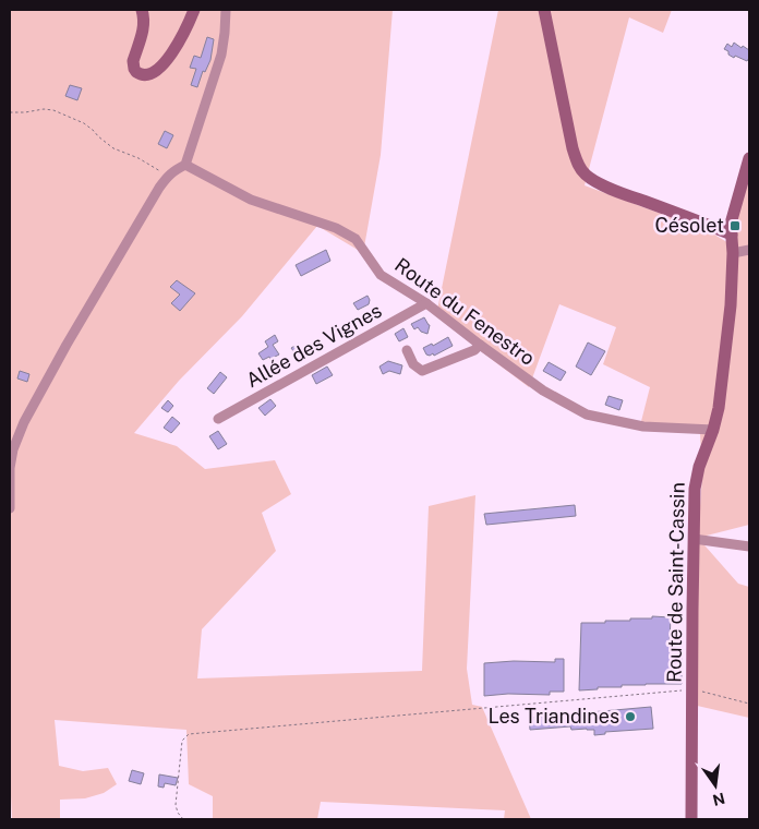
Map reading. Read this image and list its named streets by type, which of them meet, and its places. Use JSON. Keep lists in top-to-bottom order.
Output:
{
  "streets": {
    "street": ["Route du Fenestro", "Allée des Vignes", "Route de Saint-Cassin"]
  },
  "crossings": [
    ["Route du Fenestro", "Allée des Vignes"],
    ["Route du Fenestro", "Route de Saint-Cassin"]
  ],
  "places": {
    "transit": ["Césolet"],
    "other": ["Les Triandines"]
  },
  "north": "bottom"
}
